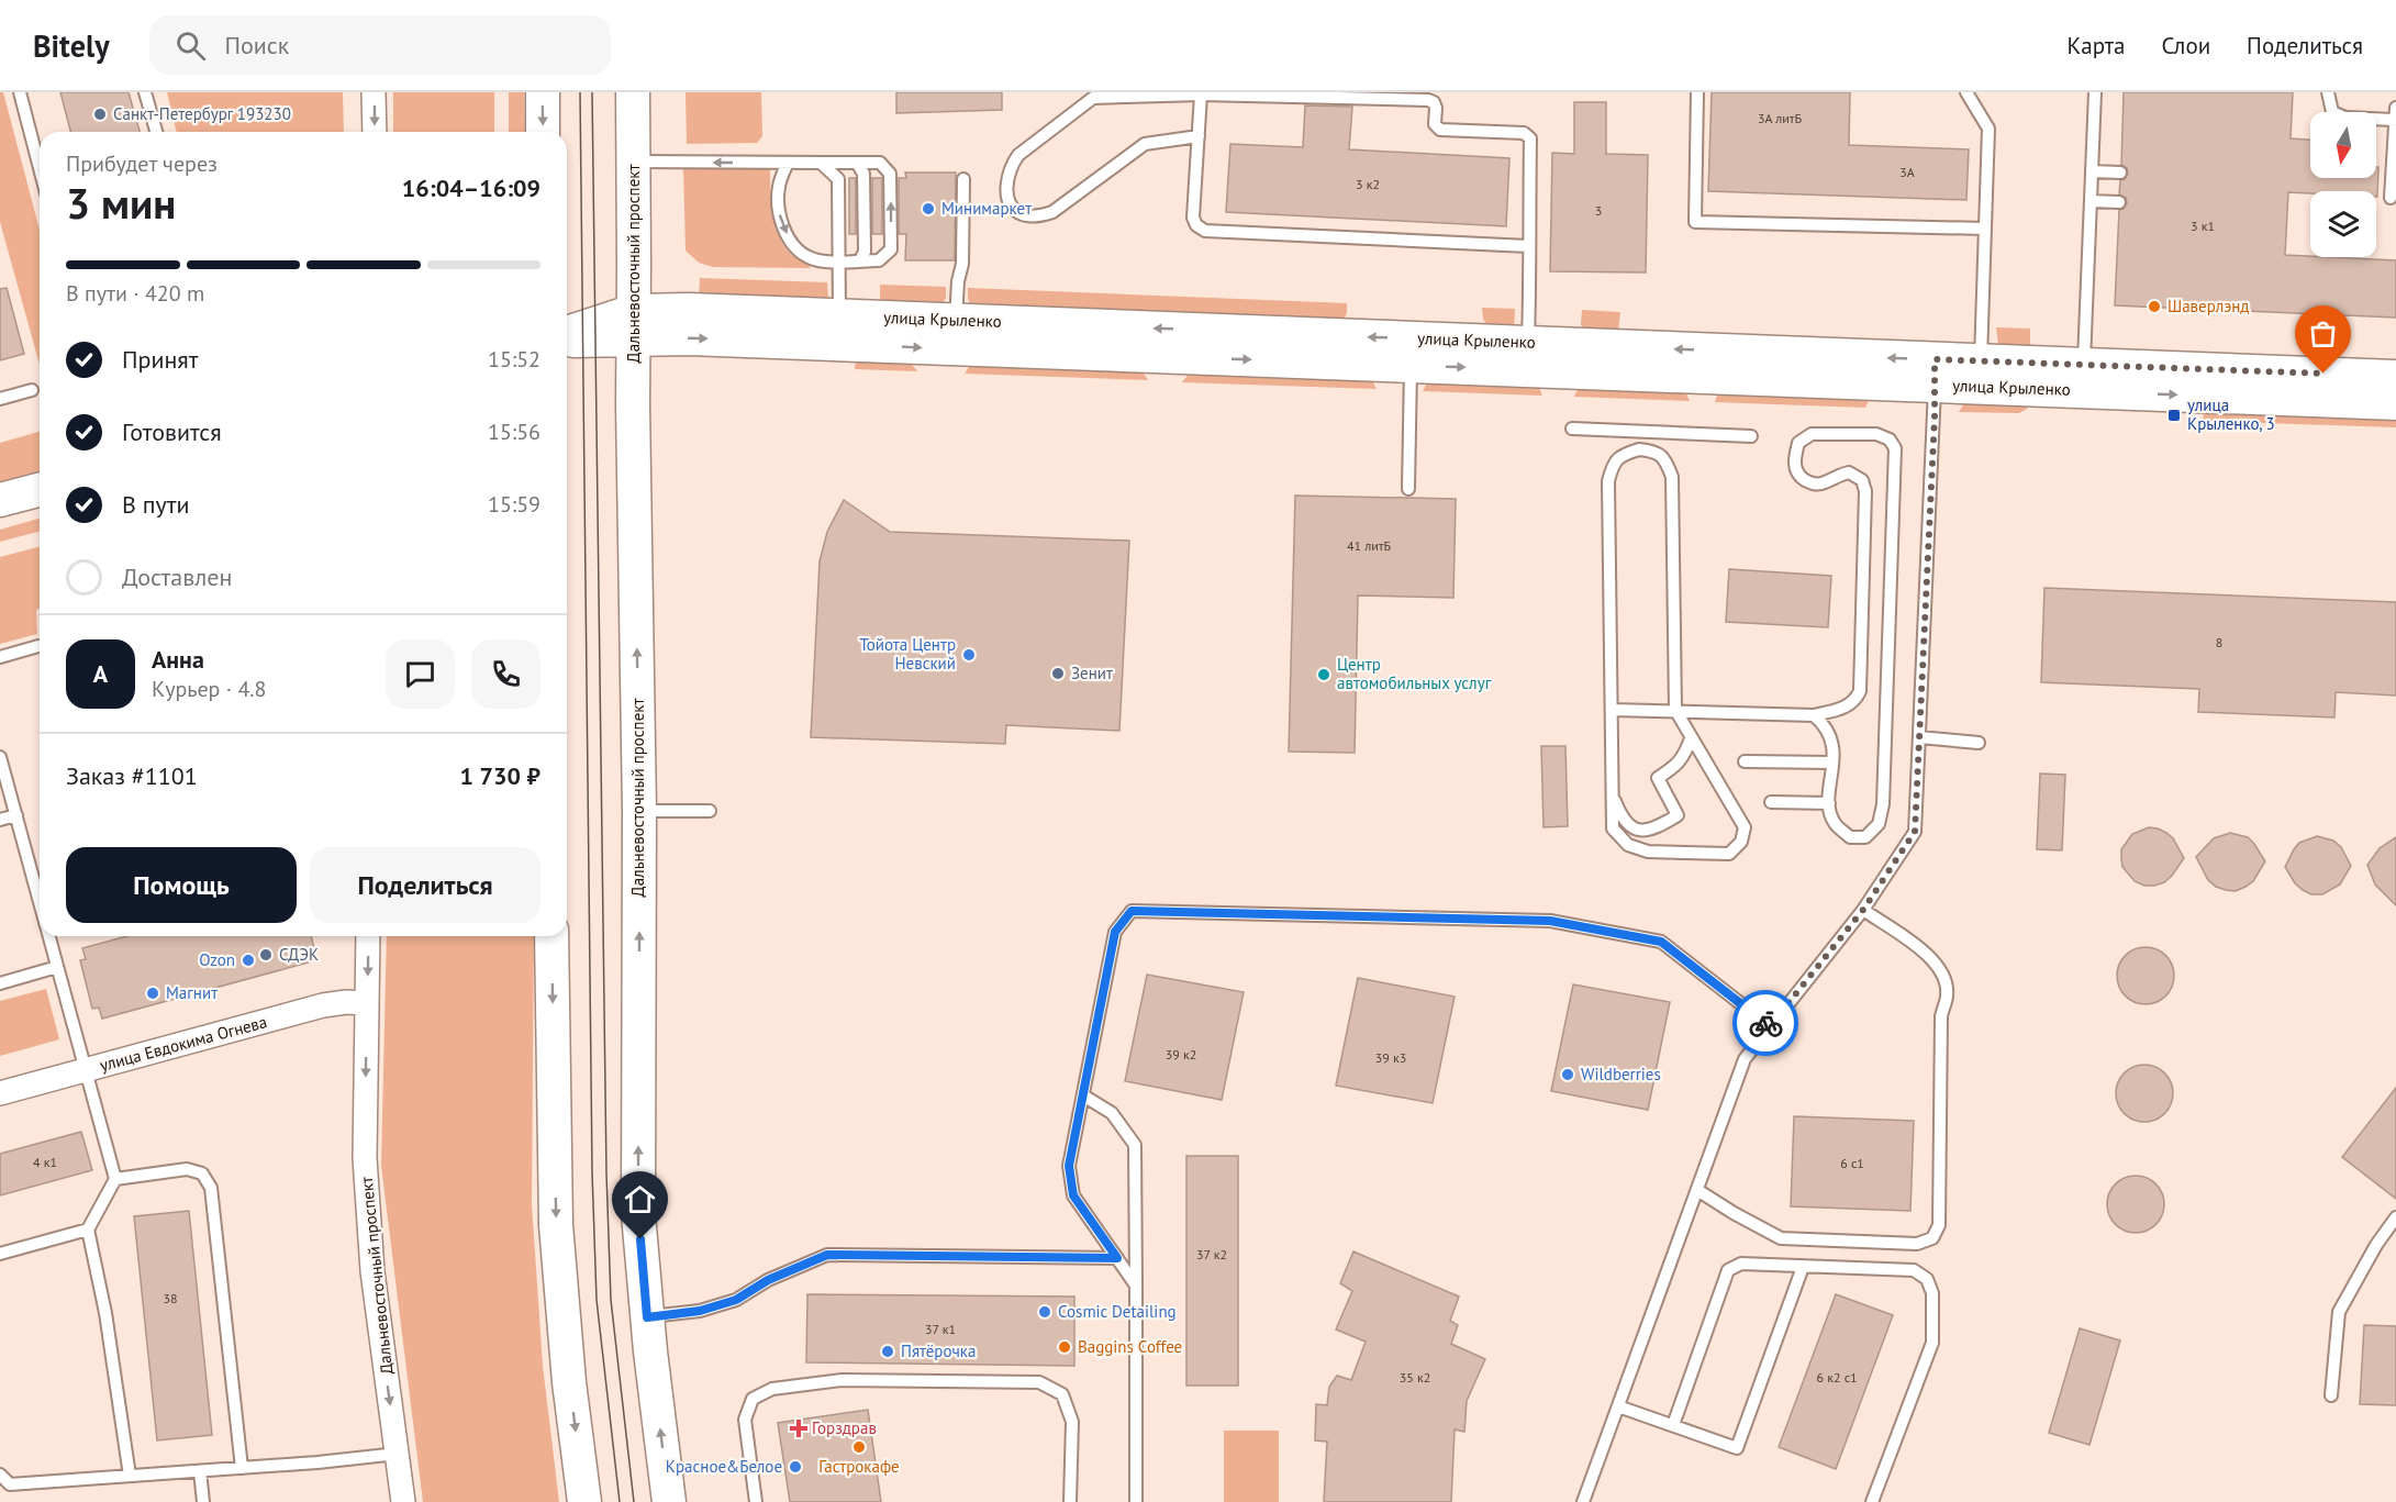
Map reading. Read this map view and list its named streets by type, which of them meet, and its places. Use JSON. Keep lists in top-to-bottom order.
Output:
{
  "streets": {
    "street": ["Дальневосточный проспект", "улица Крыленко", "улица Евдокима Огнева"]
  },
  "crossings": [
    ["Дальневосточный проспект", "улица Крыленко"],
    ["Дальневосточный проспект", "улица Евдокима Огнева"]
  ],
  "places": {
    "other": [
      "Санкт-Петербург 193230",
      "Минимаркет",
      "Шаверлэнд",
      "Тойота Центр Невский",
      "Зенит",
      "Центр автомобильных услуг",
      "СДЭК",
      "Ozon",
      "Магнит",
      "Wildberries",
      "Cosmic Detailing",
      "Baggins Coffee",
      "Пятёрочка",
      "Гастрокафе",
      "Красное&Белое"
    ],
    "transit": ["улица Крыленко, 3"],
    "health": ["Горздрав"]
  },
  "house_numbers": [
    "3А литБ",
    "3А",
    "3 к2",
    "3",
    "3 к1",
    "41 литБ",
    "8",
    "39 к2",
    "39 к3",
    "4 к1",
    "6 с1",
    "37 к2",
    "38",
    "37 к1",
    "35 к2",
    "6 к2 с1"
  ],
  "north": "bottom",
  "page": {
    "header": "Bitely",
    "search": "Поиск",
    "nav": ["Карта", "Слои", "Поделиться"],
    "heading": ["3 мин", "Прибудет через", "16:04–16:09"],
    "panel": [
      "Анна",
      "Курьер · 4.8",
      "Заказ #1101",
      "1 730 ₽"
    ],
    "bar": "В пути · 420 m",
    "list": [
      ["Принят", "15:52"],
      ["Готовится", "15:56"],
      ["В пути", "15:59"],
      "Доставлен"
    ],
    "round": "А",
    "buttons": ["Помощь", "Поделиться"]
  }
}
